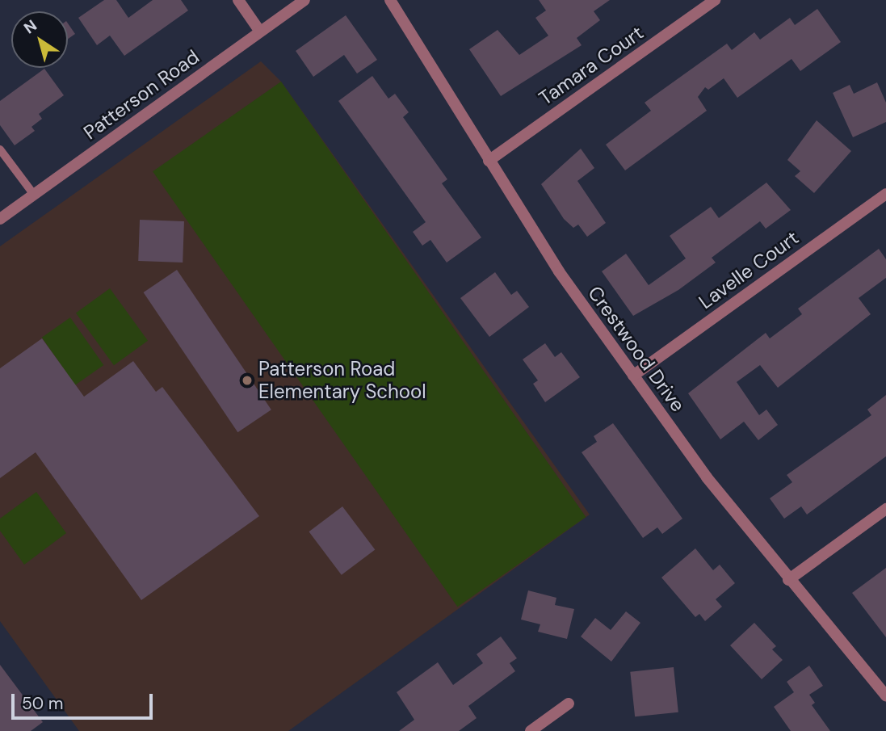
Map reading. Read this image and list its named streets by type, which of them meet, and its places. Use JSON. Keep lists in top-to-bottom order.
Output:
{
  "streets": {
    "street": [
      "Tamara Court",
      "Patterson Road",
      "Lavelle Court",
      "Crestwood Drive"
    ]
  },
  "crossings": [
    ["Tamara Court", "Crestwood Drive"],
    ["Lavelle Court", "Crestwood Drive"]
  ],
  "places": ["Patterson Road Elementary School"],
  "scale_bar": "50 m",
  "north": "top left"
}
